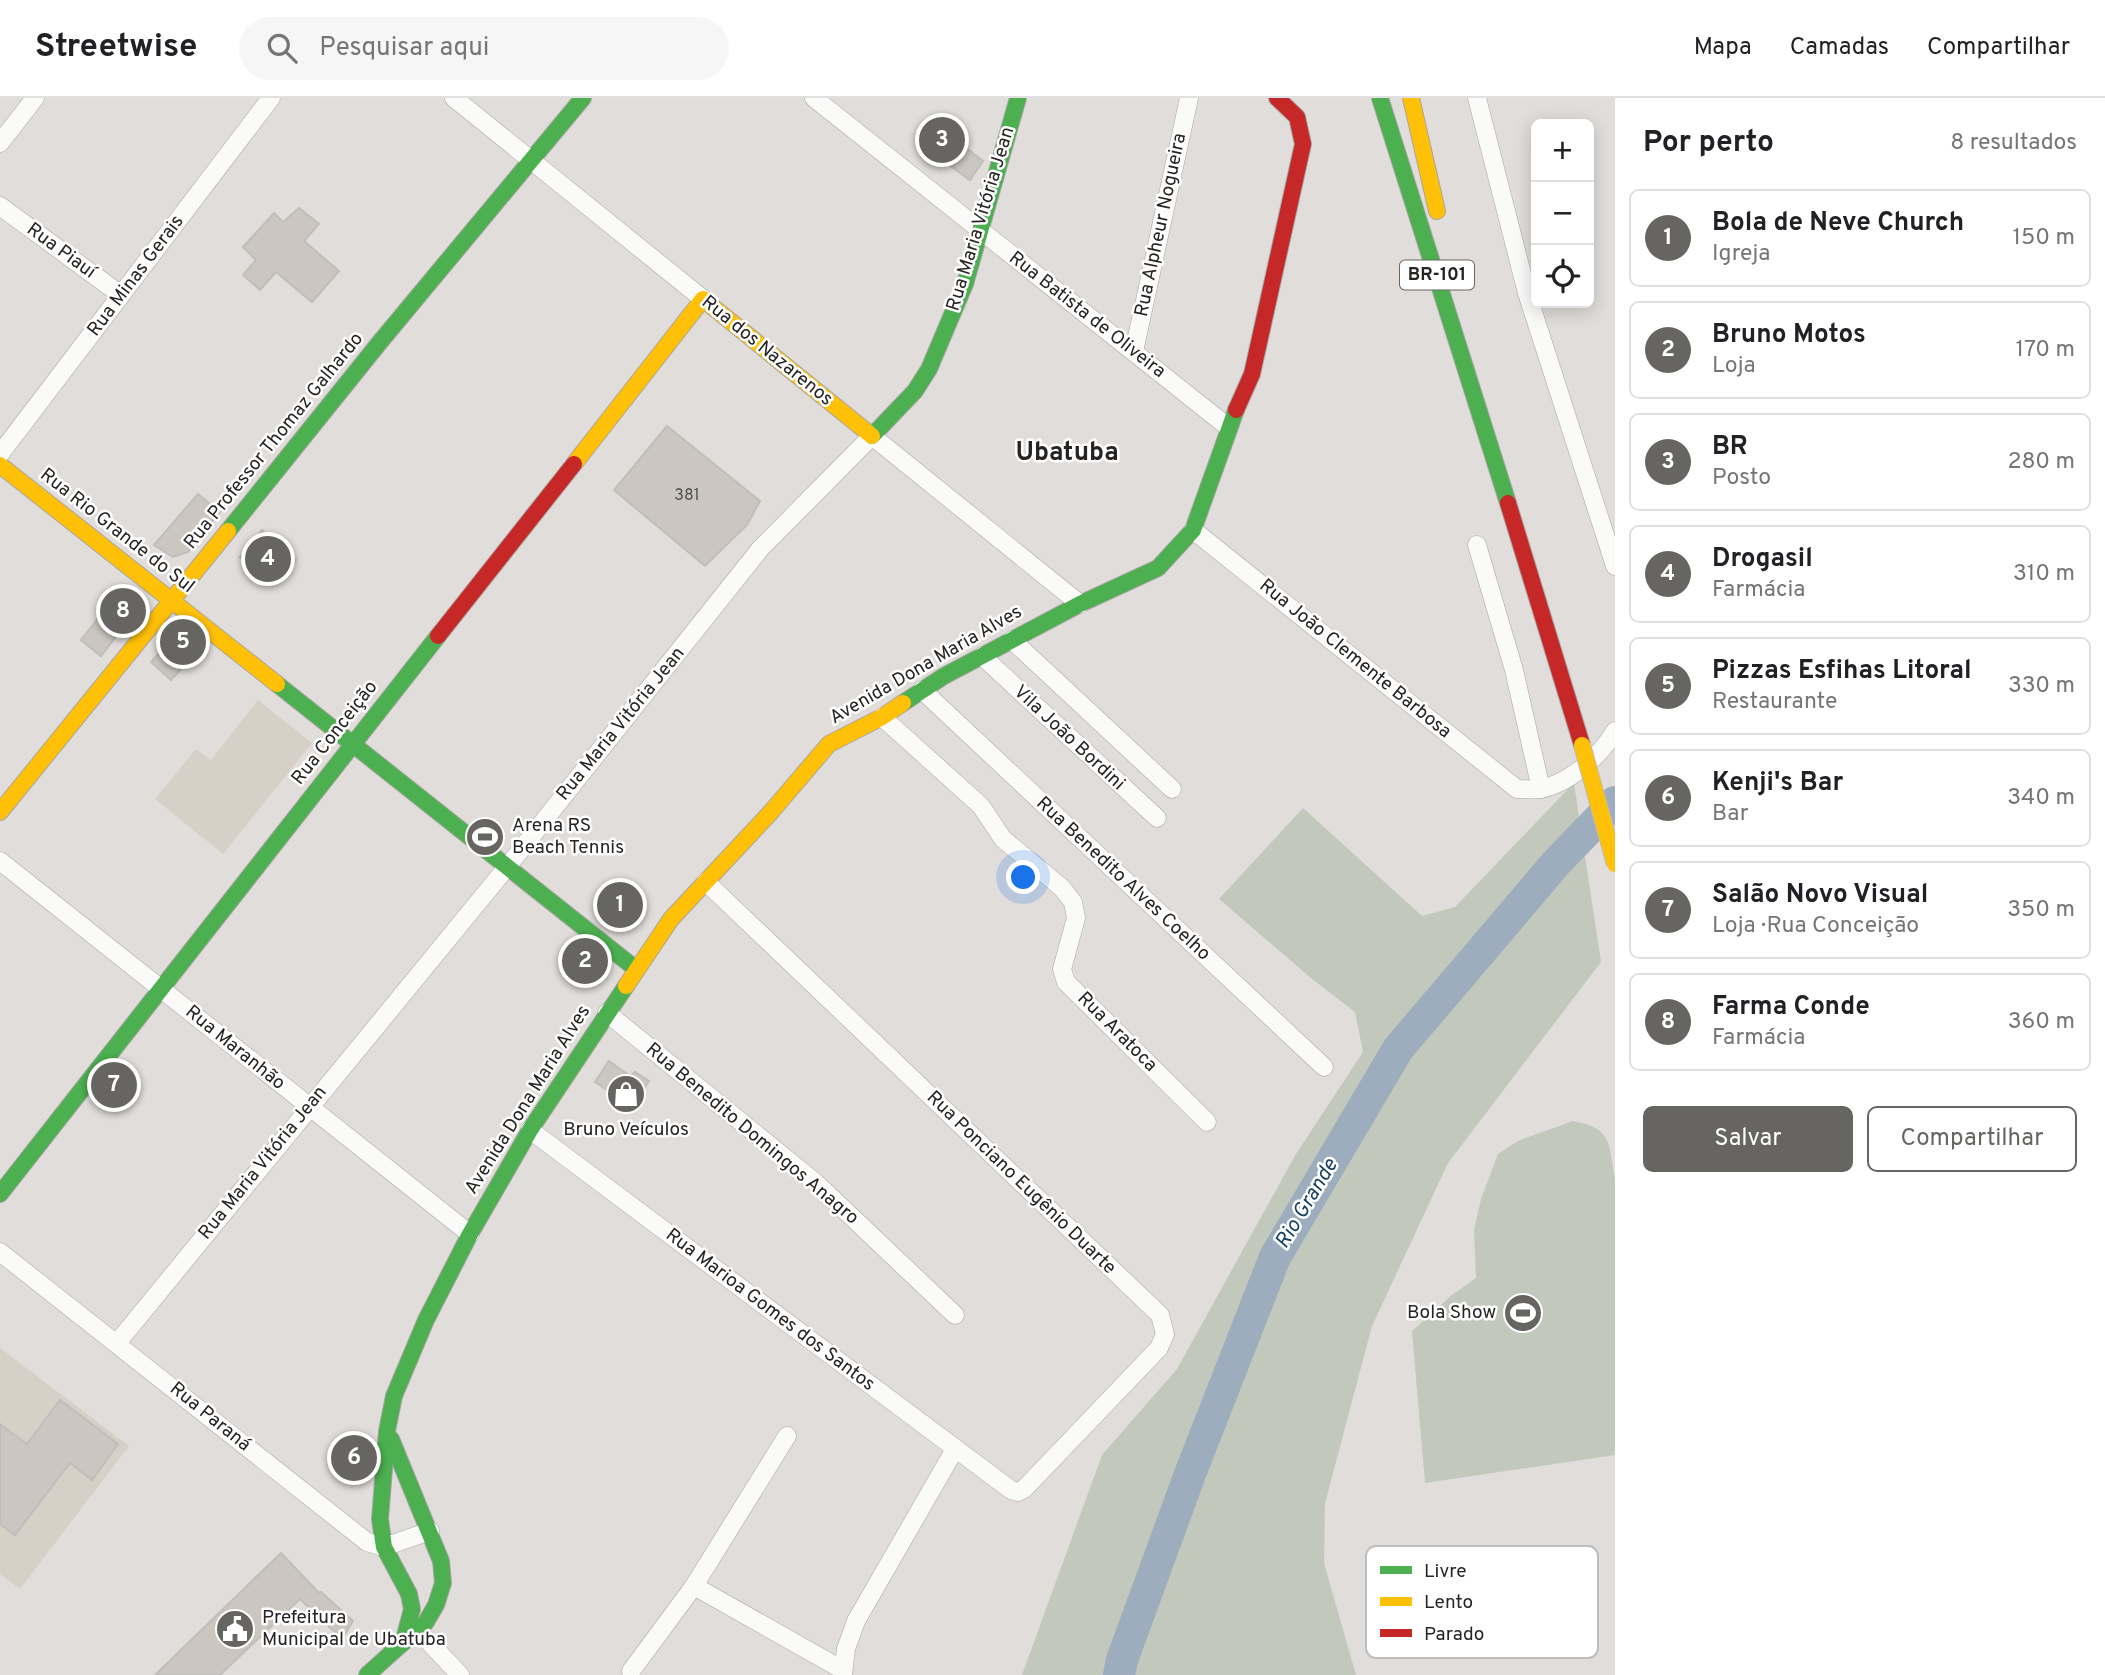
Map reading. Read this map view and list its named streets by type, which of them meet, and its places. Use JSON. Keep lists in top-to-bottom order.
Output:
{
  "streets": {
    "main road": [
      "Rua Maria Vitória Jean",
      "BR-101",
      "Rua dos Nazarenos",
      "Rua Professor Thomaz Galhardo",
      "Rua Rio Grande do Sul",
      "Avenida Dona Maria Alves",
      "Rua Conceição"
    ],
    "street": [
      "Rua Alpheur Nogueira",
      "Rua Piauí",
      "Rua Minas Gerais",
      "Rua Batista de Oliveira",
      "Rua João Clemente Barbosa",
      "Vila João Bordini",
      "Rua Benedito Alves Coelho",
      "Rua Aratoca",
      "Rua Maranhão",
      "Rua Benedito Domingos Anagro",
      "Rua Ponciano Eugênio Duarte",
      "Rua Marioa Gomes dos Santos",
      "Rua Paraná"
    ]
  },
  "crossings": [
    ["Rua Maria Vitória Jean", "Rua Batista de Oliveira"],
    ["Rua Maria Vitória Jean", "Rua dos Nazarenos"],
    ["Rua Maria Vitória Jean", "Rua Rio Grande do Sul"],
    ["Rua Maria Vitória Jean", "Rua Maranhão"],
    ["Rua Maria Vitória Jean", "Rua Paraná"],
    ["Rua Alpheur Nogueira", "Rua Batista de Oliveira"],
    ["Rua Piauí", "Rua Minas Gerais"],
    ["Rua Batista de Oliveira", "Avenida Dona Maria Alves"],
    ["Rua dos Nazarenos", "Rua Professor Thomaz Galhardo"],
    ["Rua dos Nazarenos", "Avenida Dona Maria Alves"],
    ["Rua dos Nazarenos", "Rua Conceição"],
    ["Rua Professor Thomaz Galhardo", "Rua Rio Grande do Sul"],
    ["Rua Rio Grande do Sul", "Avenida Dona Maria Alves"],
    ["Rua Rio Grande do Sul", "Rua Conceição"],
    ["Rua João Clemente Barbosa", "Avenida Dona Maria Alves"],
    ["Avenida Dona Maria Alves", "Vila João Bordini"],
    ["Avenida Dona Maria Alves", "Rua Benedito Alves Coelho"],
    ["Avenida Dona Maria Alves", "Rua Aratoca"],
    ["Avenida Dona Maria Alves", "Rua Maranhão"],
    ["Avenida Dona Maria Alves", "Rua Benedito Domingos Anagro"],
    ["Avenida Dona Maria Alves", "Rua Ponciano Eugênio Duarte"],
    ["Avenida Dona Maria Alves", "Rua Marioa Gomes dos Santos"],
    ["Avenida Dona Maria Alves", "Rua Paraná"],
    ["Rua Conceição", "Rua Maranhão"],
    ["Rua Ponciano Eugênio Duarte", "Rua Marioa Gomes dos Santos"]
  ],
  "districts": ["Ubatuba"],
  "water": ["Rio Grande"],
  "places": {
    "sports": ["Arena RS Beach Tennis", "Bola Show"],
    "shop": ["Bruno Veículos"],
    "public building": ["Prefeitura Municipal de Ubatuba"]
  },
  "house_numbers": ["381"],
  "legend": ["Livre", "Lento", "Parado"],
  "page": {
    "header": "Streetwise",
    "search": "Pesquisar aqui",
    "nav": ["Mapa", "Camadas", "Compartilhar"],
    "heading": ["Por perto", "8 resultados"],
    "pins": [
      "3",
      "4",
      "8",
      "5",
      "1",
      "2",
      "7",
      "6"
    ],
    "map_buttons": ["+", "−"],
    "list": [
      {
        "mark": "1",
        "name": "Bola de Neve Church",
        "note": "Igreja",
        "value": "150 m"
      },
      {
        "mark": "2",
        "name": "Bruno Motos",
        "note": "Loja",
        "value": "170 m"
      },
      {
        "mark": "3",
        "name": "BR",
        "note": "Posto",
        "value": "280 m"
      },
      {
        "mark": "4",
        "name": "Drogasil",
        "note": "Farmácia",
        "value": "310 m"
      },
      {
        "mark": "5",
        "name": "Pizzas Esfihas Litoral",
        "note": "Restaurante",
        "value": "330 m"
      },
      {
        "mark": "6",
        "name": "Kenji's Bar",
        "note": "Bar",
        "value": "340 m"
      },
      {
        "mark": "7",
        "name": "Salão Novo Visual",
        "note": "Loja · Rua Conceição",
        "value": "350 m"
      },
      {
        "mark": "8",
        "name": "Farma Conde",
        "note": "Farmácia",
        "value": "360 m"
      }
    ],
    "buttons": ["Salvar", "Compartilhar"]
  }
}
